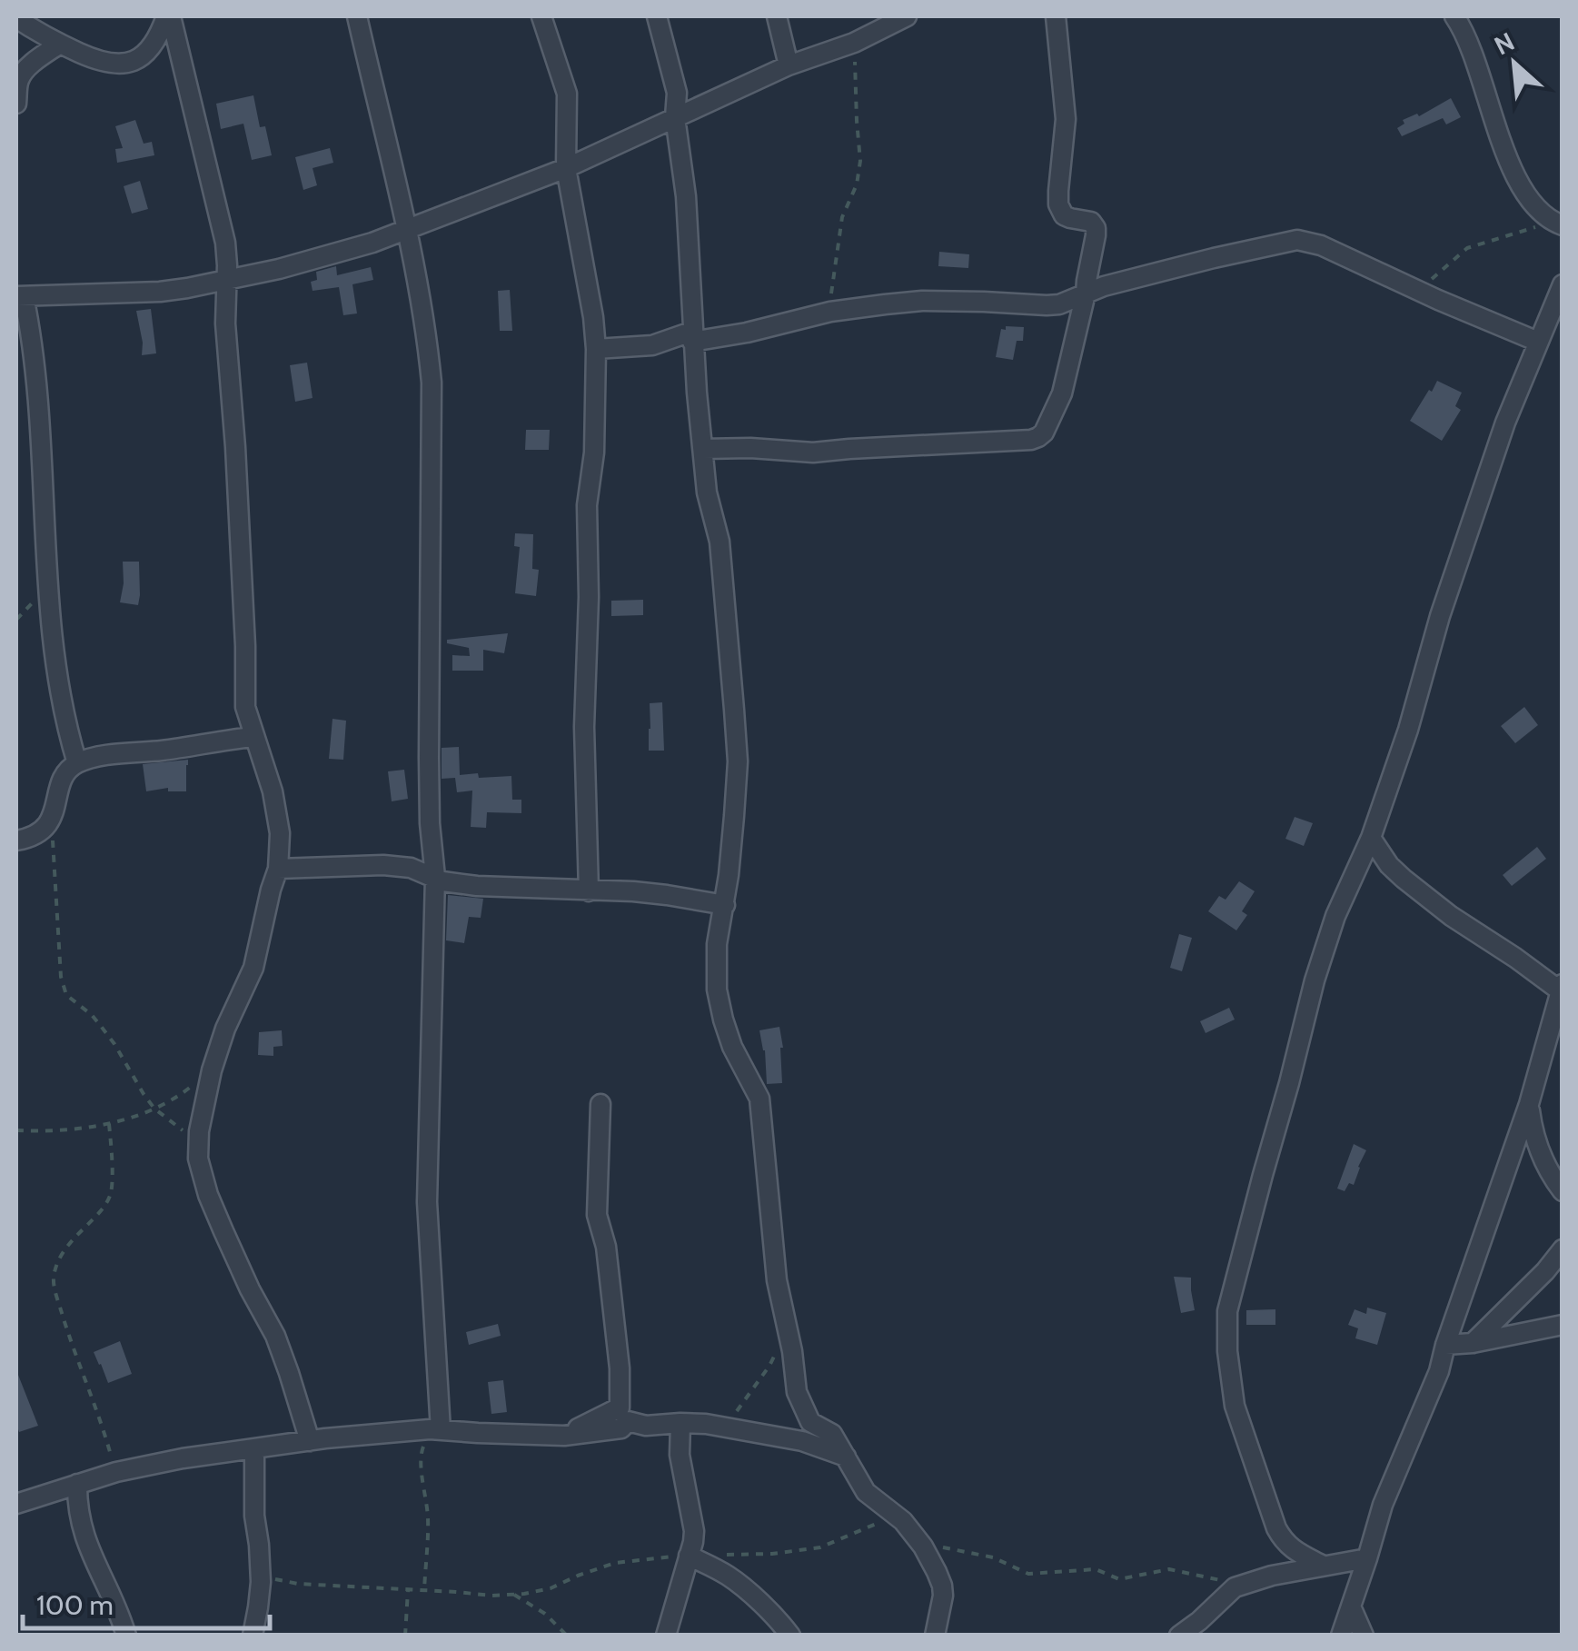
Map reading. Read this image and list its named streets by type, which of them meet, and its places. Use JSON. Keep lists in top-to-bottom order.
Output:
{
  "scale_bar": "100 m",
  "north": "top left"
}
